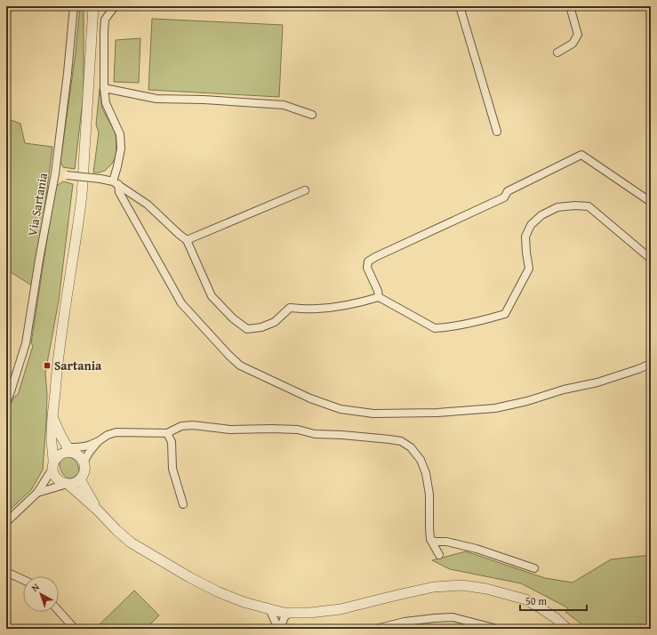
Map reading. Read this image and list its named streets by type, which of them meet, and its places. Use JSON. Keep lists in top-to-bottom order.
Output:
{
  "streets": {
    "street": ["Via Sartania"]
  },
  "places": {
    "transit": ["Sartania"]
  },
  "scale_bar": "50 m",
  "north": "top left"
}
